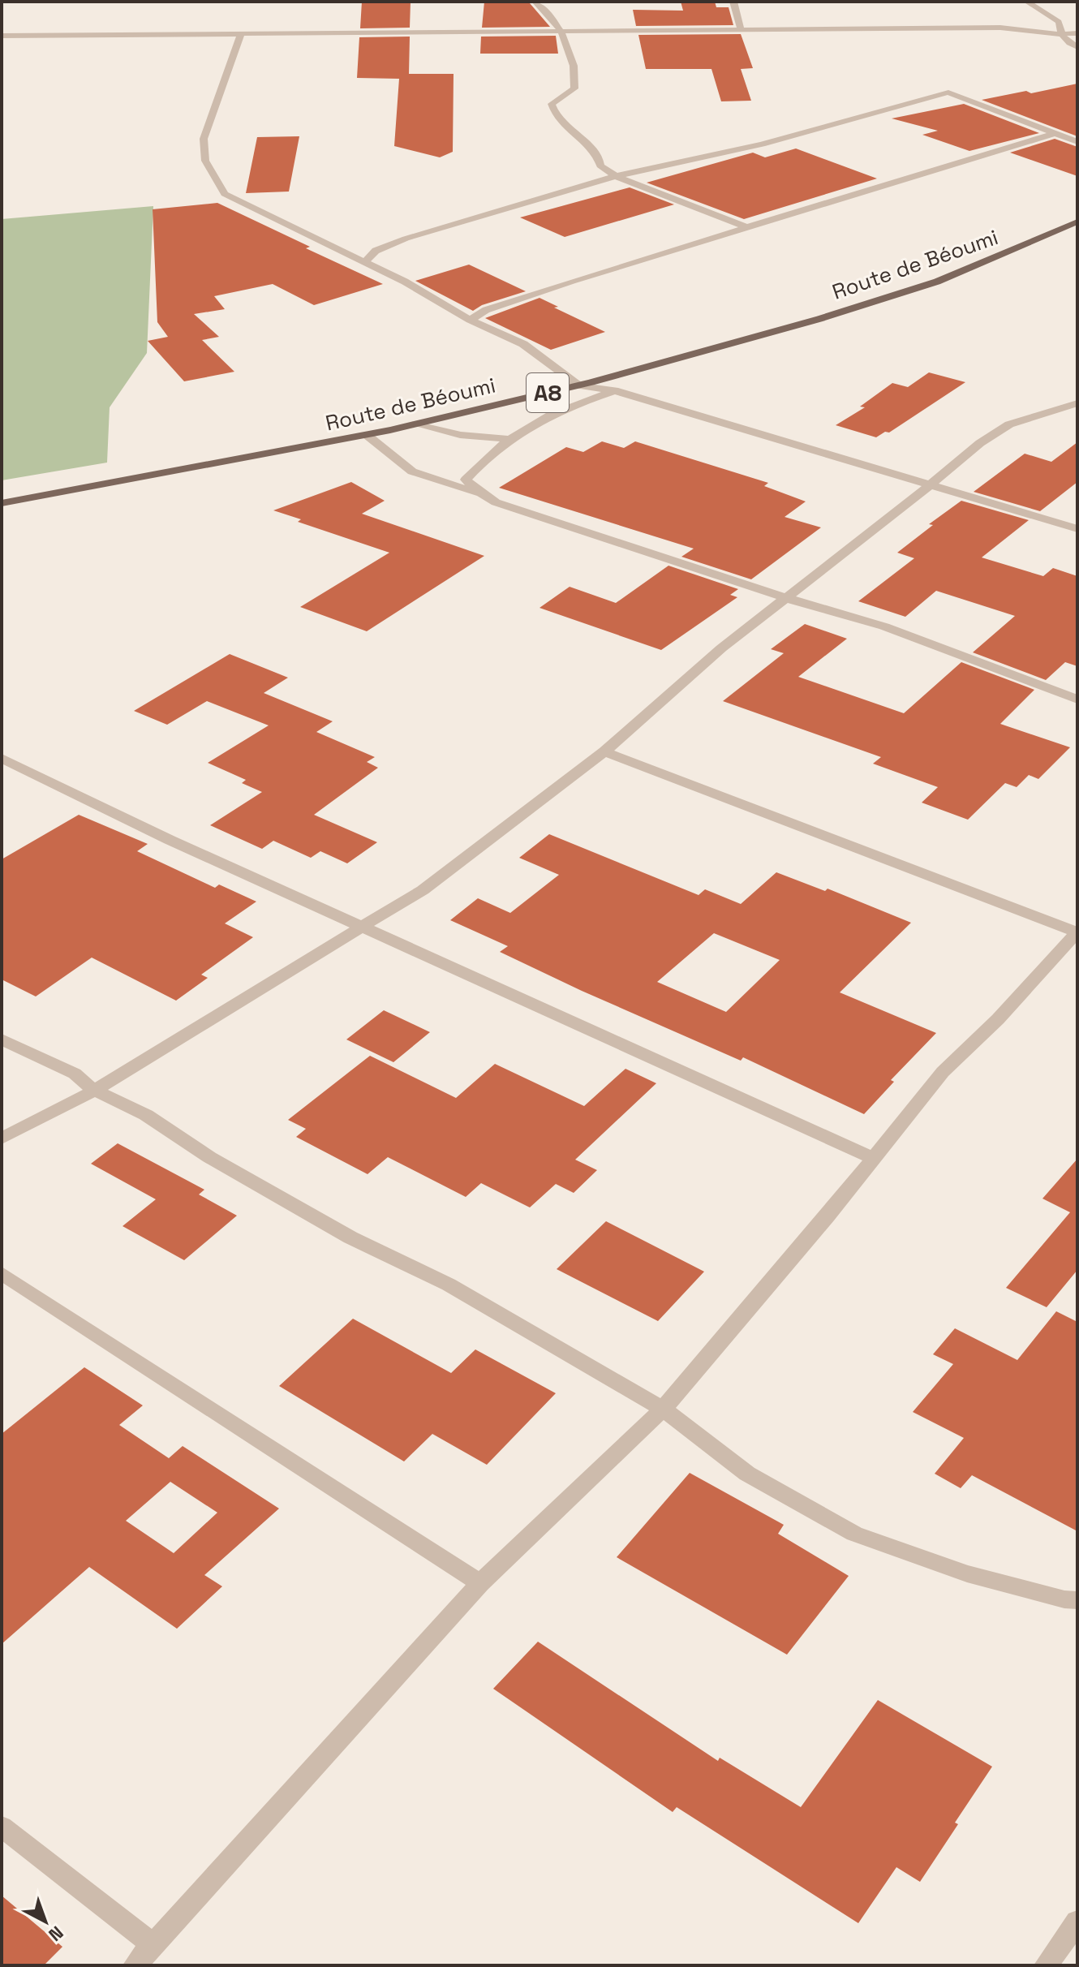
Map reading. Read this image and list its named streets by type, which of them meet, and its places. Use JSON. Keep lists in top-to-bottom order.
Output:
{
  "streets": {
    "main road": ["Route de Béoumi", "A8"]
  },
  "north": "bottom right"
}
